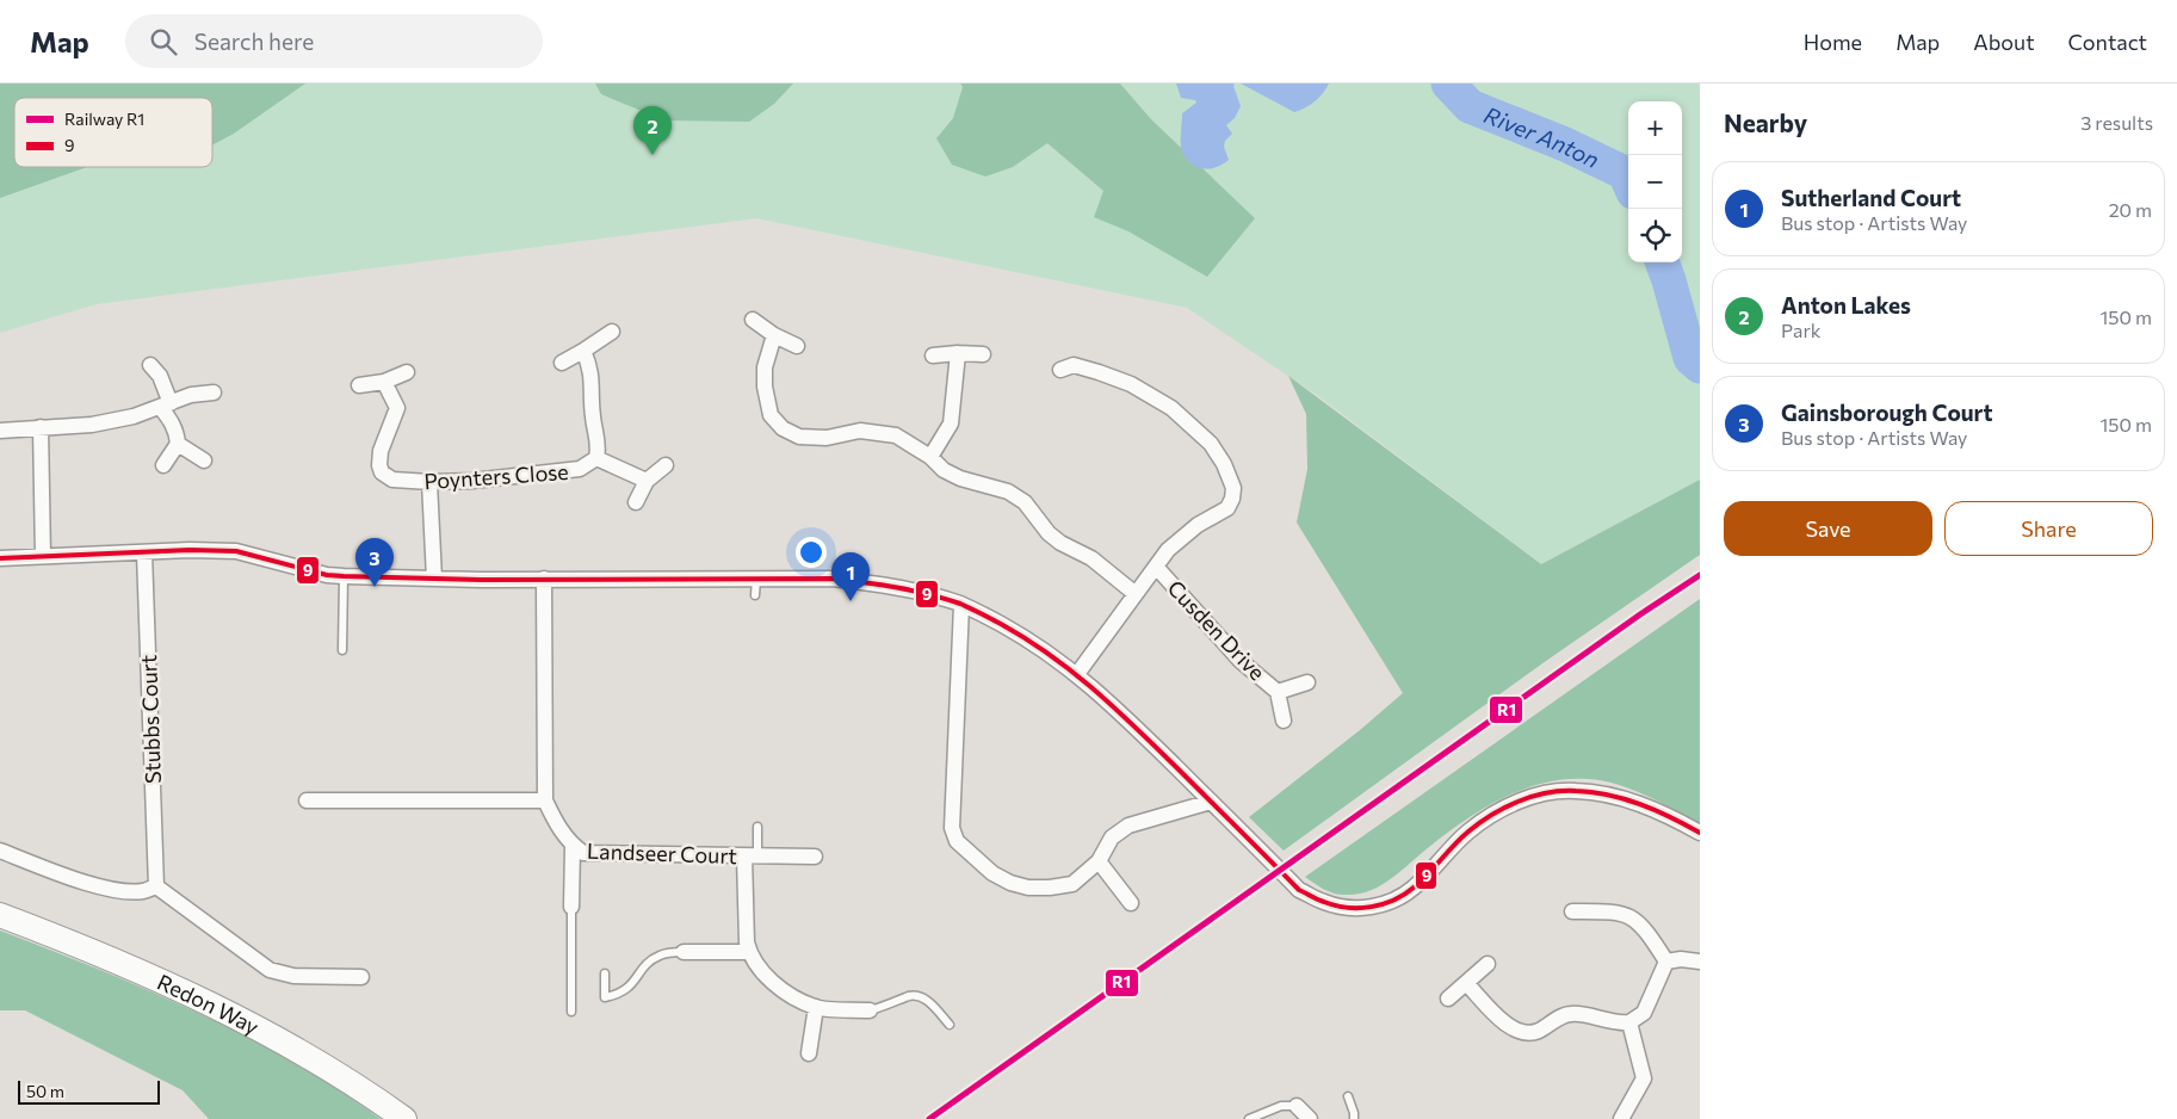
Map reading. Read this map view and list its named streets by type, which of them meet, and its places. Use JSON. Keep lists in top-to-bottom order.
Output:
{
  "streets": {
    "main road": ["Redon Way"],
    "street": [
      "Poynters Close",
      "Cusden Drive",
      "Stubbs Court",
      "Landseer Court"
    ]
  },
  "water": ["River Anton"],
  "lines": ["transit line 9", "rail line R1"],
  "legend": ["Railway R1", "9"],
  "scale_bar": "50 m",
  "page": {
    "header": "Map",
    "search": "Search here",
    "nav": [
      "Home",
      "Map",
      "About",
      "Contact"
    ],
    "heading": ["Nearby", "3 results"],
    "map_buttons": ["+", "−"],
    "pins": ["2", "3", "1"],
    "list": [
      {
        "mark": "1",
        "name": "Sutherland Court",
        "note": "Bus stop · Artists Way",
        "value": "20 m"
      },
      {
        "mark": "2",
        "name": "Anton Lakes",
        "note": "Park",
        "value": "150 m"
      },
      {
        "mark": "3",
        "name": "Gainsborough Court",
        "note": "Bus stop · Artists Way",
        "value": "150 m"
      }
    ],
    "buttons": ["Save", "Share"],
    "scale": "50 m"
  }
}
